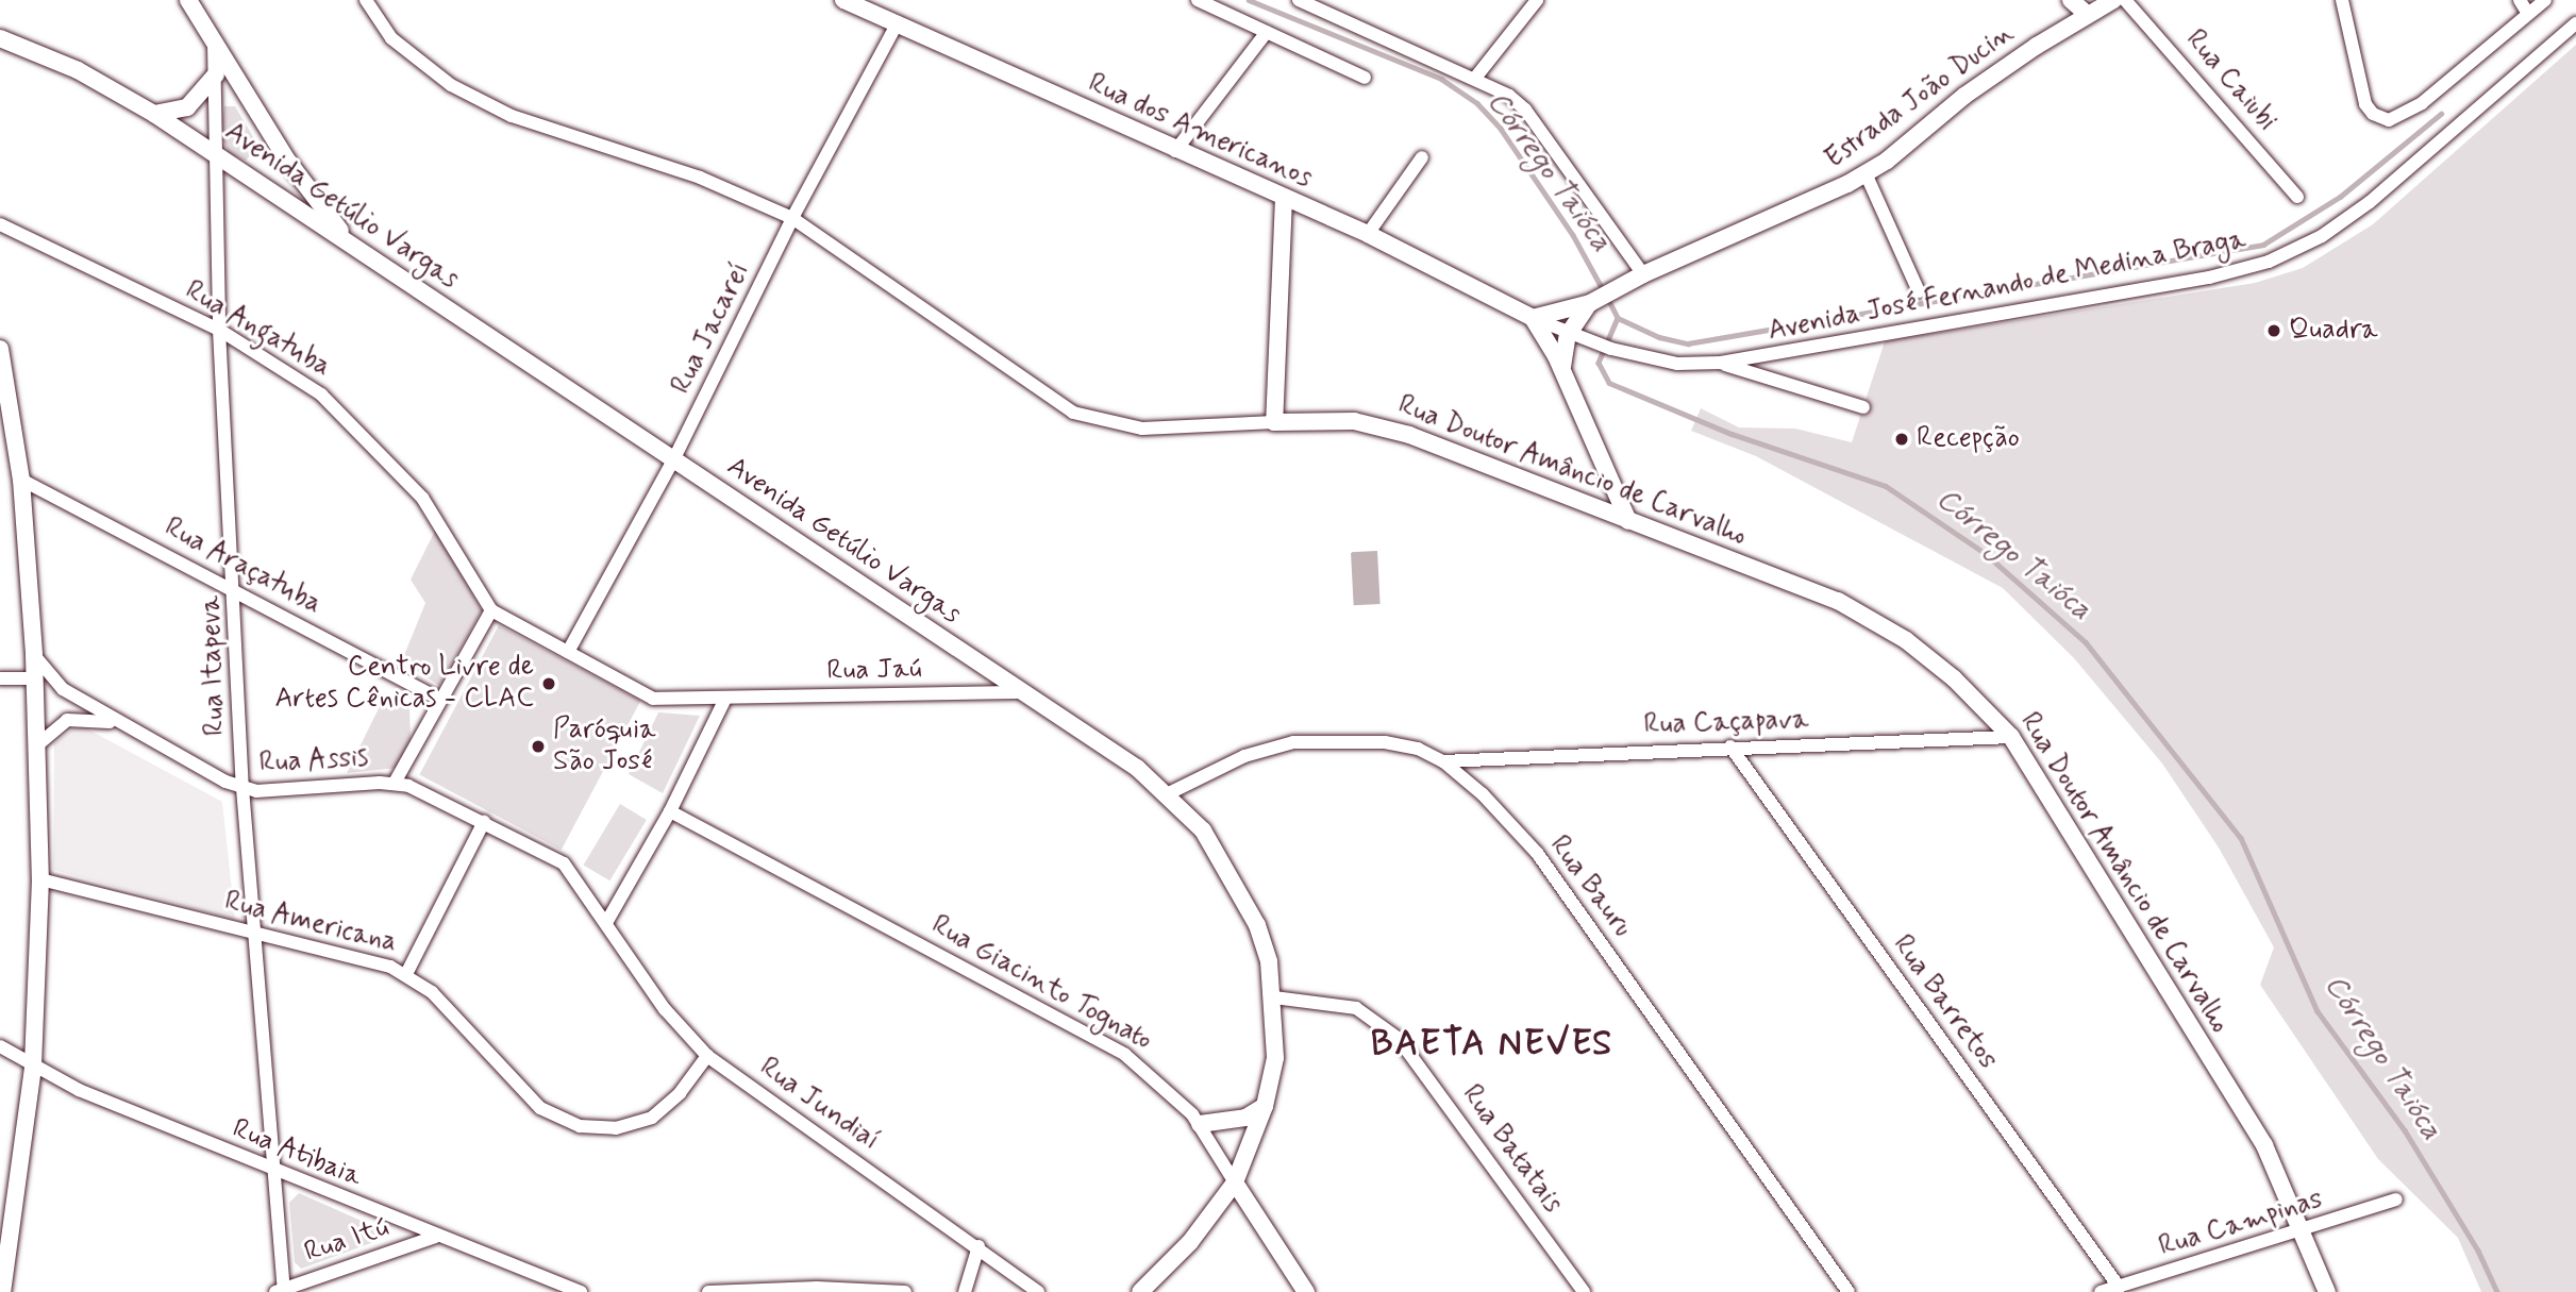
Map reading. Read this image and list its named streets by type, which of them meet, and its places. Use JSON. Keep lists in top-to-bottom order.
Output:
{
  "streets": {
    "street": [
      "Rua Caiubi",
      "Estrada João Ducin",
      "Rua dos Americanos",
      "Avenida Getúlio Vargas",
      "Avenida José Fernando de Medina Braga",
      "Rua Jacareí",
      "Rua Angatuba",
      "Rua Doutor Amâncio de Carvalho",
      "Rua Araçatuba",
      "Rua Itapeva",
      "Rua Jaú",
      "Rua Caçapava",
      "Rua Assis",
      "Rua Bauru",
      "Rua Americana",
      "Rua Giacinto Tognato",
      "Rua Barretos",
      "Rua Jundiaí",
      "Rua Batatais",
      "Rua Atibaia",
      "Rua Campinas",
      "Rua Itú"
    ]
  },
  "crossings": [
    ["Estrada João Ducin", "Rua dos Americanos"],
    ["Estrada João Ducin", "Avenida José Fernando de Medina Braga"],
    ["Rua dos Americanos", "Avenida José Fernando de Medina Braga"],
    ["Rua dos Americanos", "Rua Jacareí"],
    ["Avenida Getúlio Vargas", "Rua Jacareí"],
    ["Avenida Getúlio Vargas", "Rua Itapeva"],
    ["Avenida Getúlio Vargas", "Rua Jaú"],
    ["Avenida Getúlio Vargas", "Rua Bauru"],
    ["Avenida Getúlio Vargas", "Rua Giacinto Tognato"],
    ["Avenida Getúlio Vargas", "Rua Batatais"],
    ["Rua Jacareí", "Rua Doutor Amâncio de Carvalho"],
    ["Rua Jacareí", "Rua Jaú"],
    ["Rua Angatuba", "Rua Itapeva"],
    ["Rua Angatuba", "Rua Jaú"],
    ["Rua Doutor Amâncio de Carvalho", "Rua Caçapava"],
    ["Rua Doutor Amâncio de Carvalho", "Rua Campinas"],
    ["Rua Araçatuba", "Rua Itapeva"],
    ["Rua Itapeva", "Rua Assis"],
    ["Rua Itapeva", "Rua Americana"],
    ["Rua Itapeva", "Rua Atibaia"],
    ["Rua Itapeva", "Rua Itú"],
    ["Rua Caçapava", "Rua Bauru"],
    ["Rua Caçapava", "Rua Barretos"],
    ["Rua Assis", "Rua Jundiaí"],
    ["Rua Americana", "Rua Jundiaí"],
    ["Rua Barretos", "Rua Campinas"],
    ["Rua Atibaia", "Rua Itú"]
  ],
  "districts": ["BAETA NEVES"],
  "water": ["Córrego Taióca"],
  "places": [
    "Quadra",
    "Recepção",
    "Centro Livre de Artes Cênicas - CLAC",
    "Paróquia São José"
  ]
}
